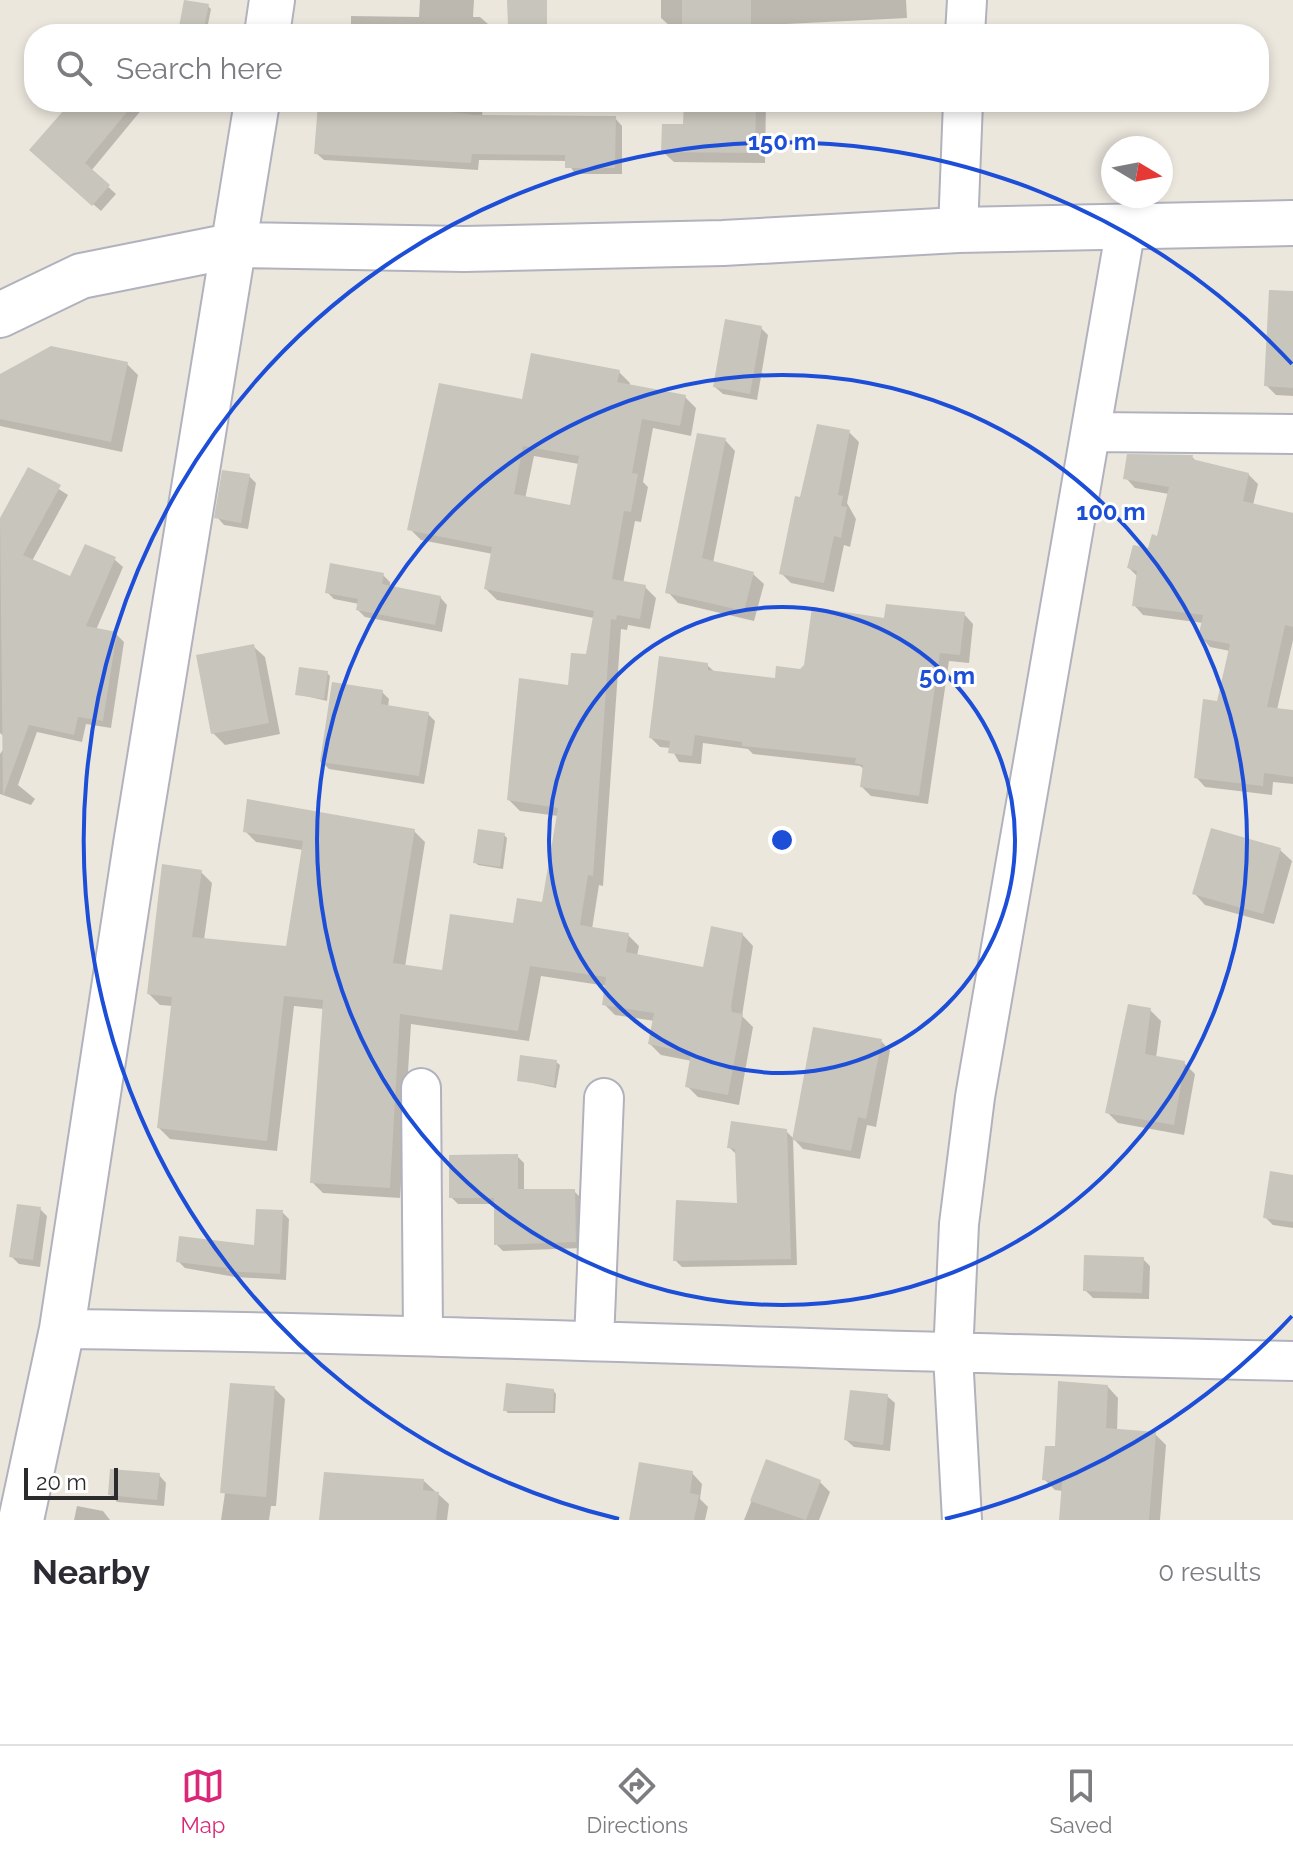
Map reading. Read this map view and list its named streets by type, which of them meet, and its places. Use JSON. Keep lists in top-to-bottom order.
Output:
{
  "scale_bar": "20 m",
  "north": "right",
  "page": {
    "search": "Search here",
    "scale": "20 m",
    "heading": ["Nearby", "0 results"],
    "nav": ["Map", "Directions", "Saved"]
  },
  "rings": ["150 m", "100 m", "50 m"]
}
